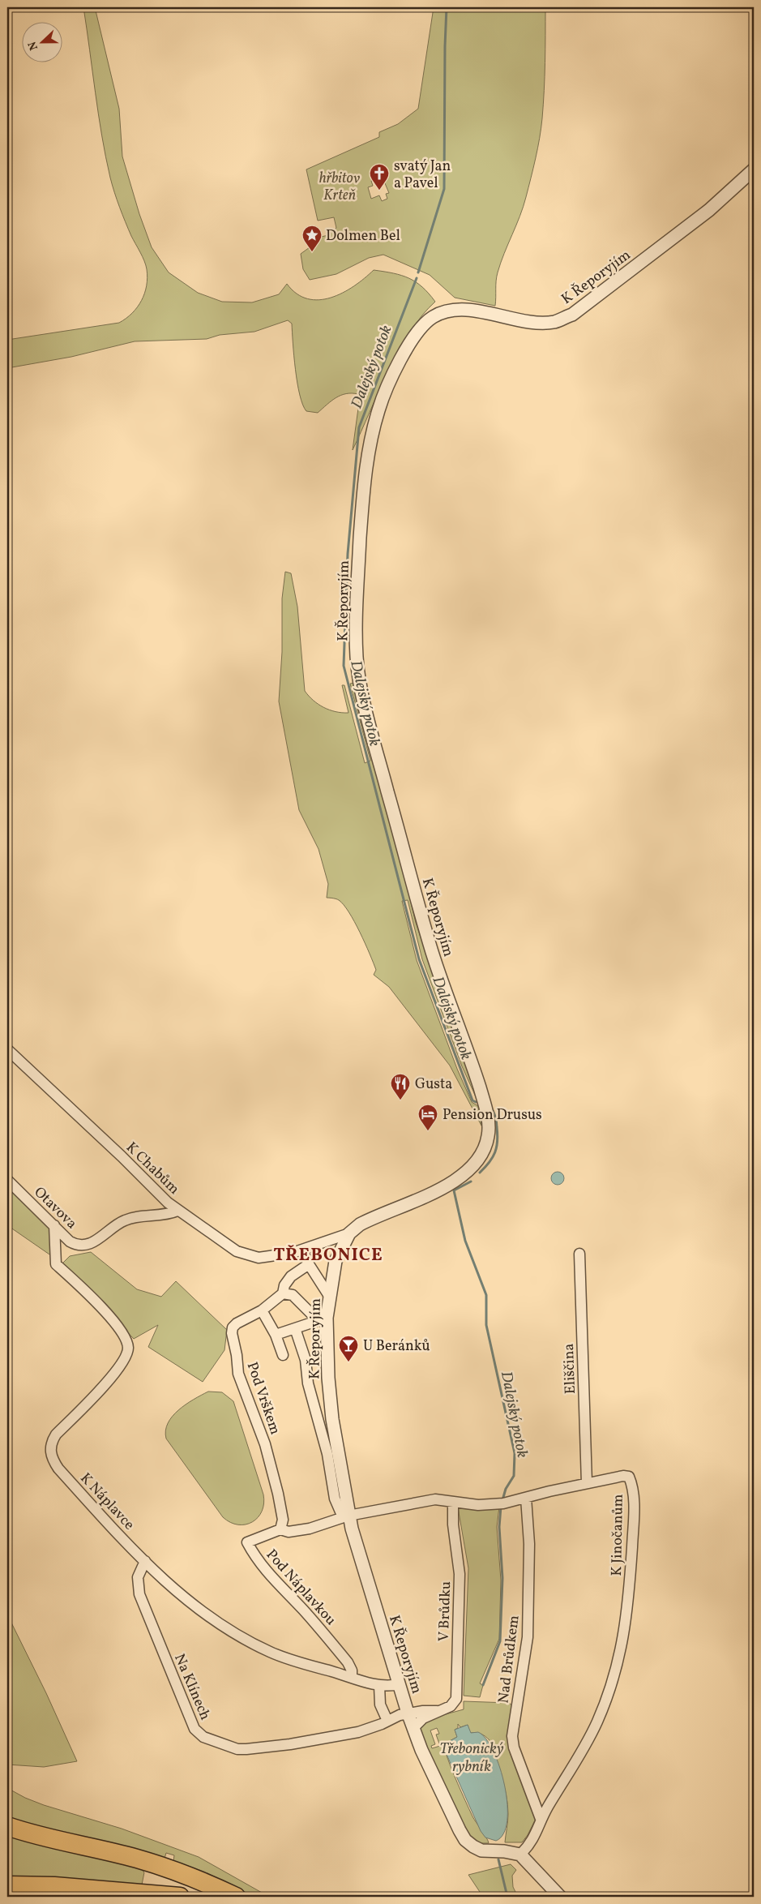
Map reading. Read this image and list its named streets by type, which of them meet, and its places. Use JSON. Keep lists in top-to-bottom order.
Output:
{
  "streets": {
    "street": [
      "K Řeporyjím",
      "K Chabům",
      "Otavova",
      "Eliščina",
      "Pod Vrškem",
      "K Náplavce",
      "K Jinočanům",
      "Pod Náplavkou",
      "V Brůdku",
      "Nad Brůdkem",
      "Na Klínech"
    ]
  },
  "crossings": [
    ["K Řeporyjím", "K Chabům"],
    ["K Řeporyjím", "K Náplavce"],
    ["K Řeporyjím", "K Jinočanům"],
    ["K Řeporyjím", "Pod Náplavkou"],
    ["K Řeporyjím", "V Brůdku"],
    ["K Řeporyjím", "Na Klínech"],
    ["K Chabům", "Otavova"],
    ["Otavova", "K Náplavce"],
    ["Eliščina", "K Jinočanům"],
    ["Pod Vrškem", "Pod Náplavkou"],
    ["K Náplavce", "Pod Náplavkou"],
    ["K Náplavce", "Na Klínech"],
    ["K Jinočanům", "Pod Náplavkou"],
    ["K Jinočanům", "V Brůdku"],
    ["K Jinočanům", "Nad Brůdkem"],
    ["V Brůdku", "Na Klínech"]
  ],
  "districts": ["TŘEBONICE"],
  "water": ["Dalejský potok", "Třebonický rybník"],
  "parks": ["hřbitov Krteň"],
  "places": {
    "church": ["svatý Jan a Pavel"],
    "place": ["Dolmen Bel"],
    "restaurant": ["Gusta"],
    "hotel": ["Pension Drusus"],
    "bar": ["U Beránků"]
  },
  "north": "left"
}
